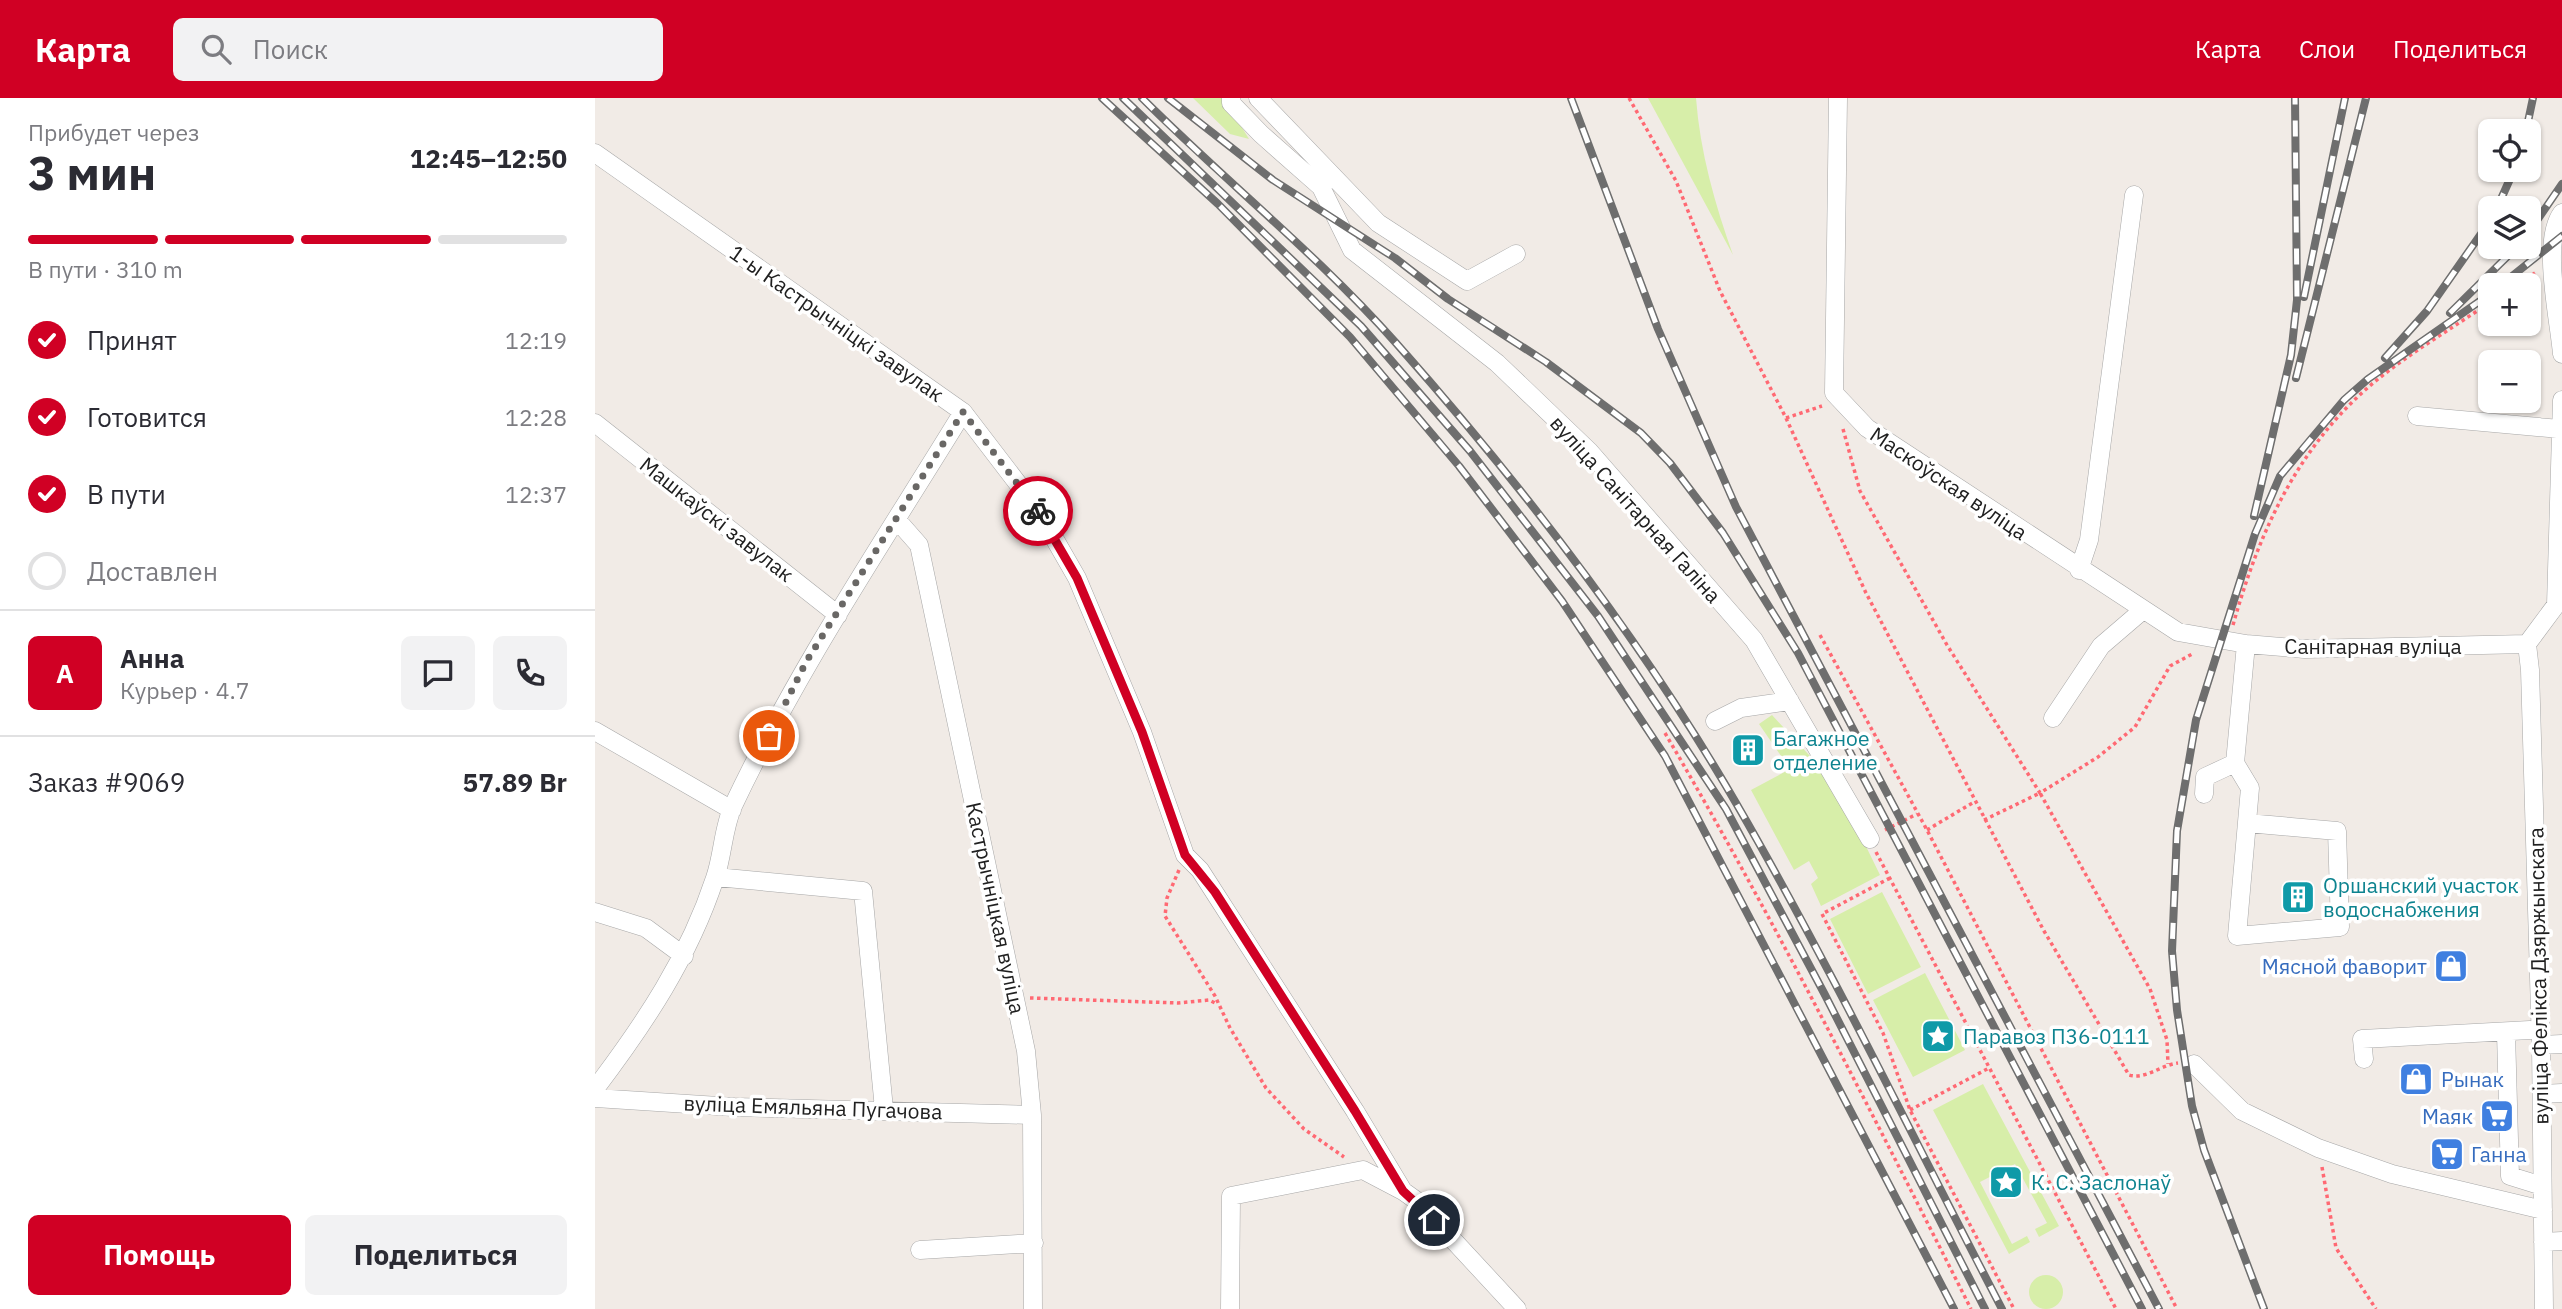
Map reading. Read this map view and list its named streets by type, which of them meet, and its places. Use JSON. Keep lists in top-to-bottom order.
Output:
{
  "streets": {
    "street": [
      "1-ы Кастрычніцкі завулак",
      "Маскоўская вуліца",
      "вуліца Санітарная Галіна",
      "Машкаўскі завулак",
      "Санітарная вуліца",
      "Кастрычніцкая вуліца",
      "вуліца Фелікса Дзяржынскага",
      "вуліца Емяльяна Пугачова"
    ]
  },
  "crossings": [
    ["Маскоўская вуліца", "Санітарная вуліца"],
    ["Санітарная вуліца", "вуліца Фелікса Дзяржынскага"],
    ["Кастрычніцкая вуліца", "вуліца Емяльяна Пугачова"]
  ],
  "places": {
    "building": ["Багажное отделение", "Оршанский участок водоснабжения"],
    "shop": ["Мясной фаворит", "Рынак"],
    "place": ["Паравоз П36-0111", "К. С. Заслонаў"],
    "supermarket": ["Маяк", "Ганна"]
  },
  "page": {
    "header": "Карта",
    "search": "Поиск",
    "nav": ["Карта", "Слои", "Поделиться"],
    "heading": ["3 мин", "Прибудет через", "12:45–12:50"],
    "panel": [
      "Анна",
      "Курьер · 4.7",
      "Заказ #9069",
      "57.89 Br"
    ],
    "map_buttons": ["+", "−"],
    "bar": "В пути · 310 m",
    "list": [
      ["Принят", "12:19"],
      ["Готовится", "12:28"],
      ["В пути", "12:37"],
      "Доставлен"
    ],
    "round": "А",
    "buttons": ["Помощь", "Поделиться"]
  }
}
